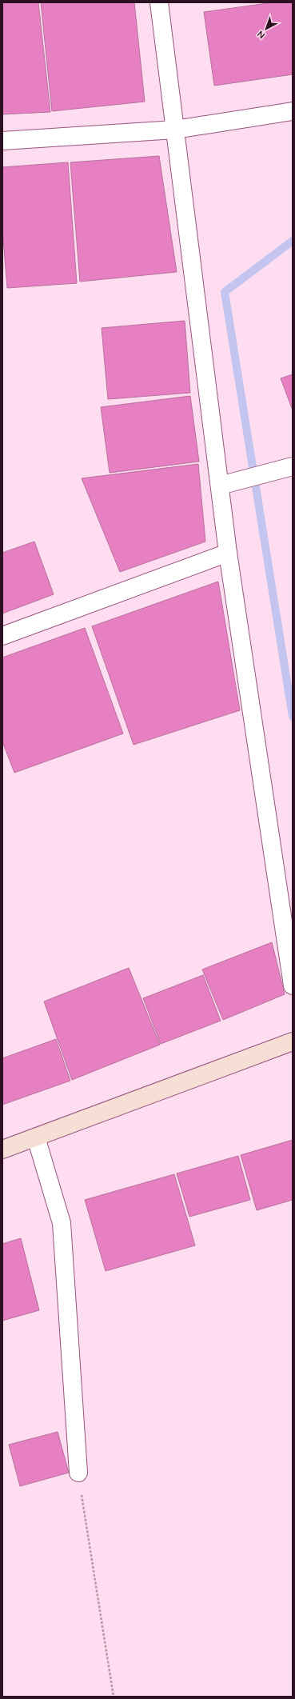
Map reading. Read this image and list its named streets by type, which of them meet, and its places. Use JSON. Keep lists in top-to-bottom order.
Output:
{
  "north": "bottom left"
}
